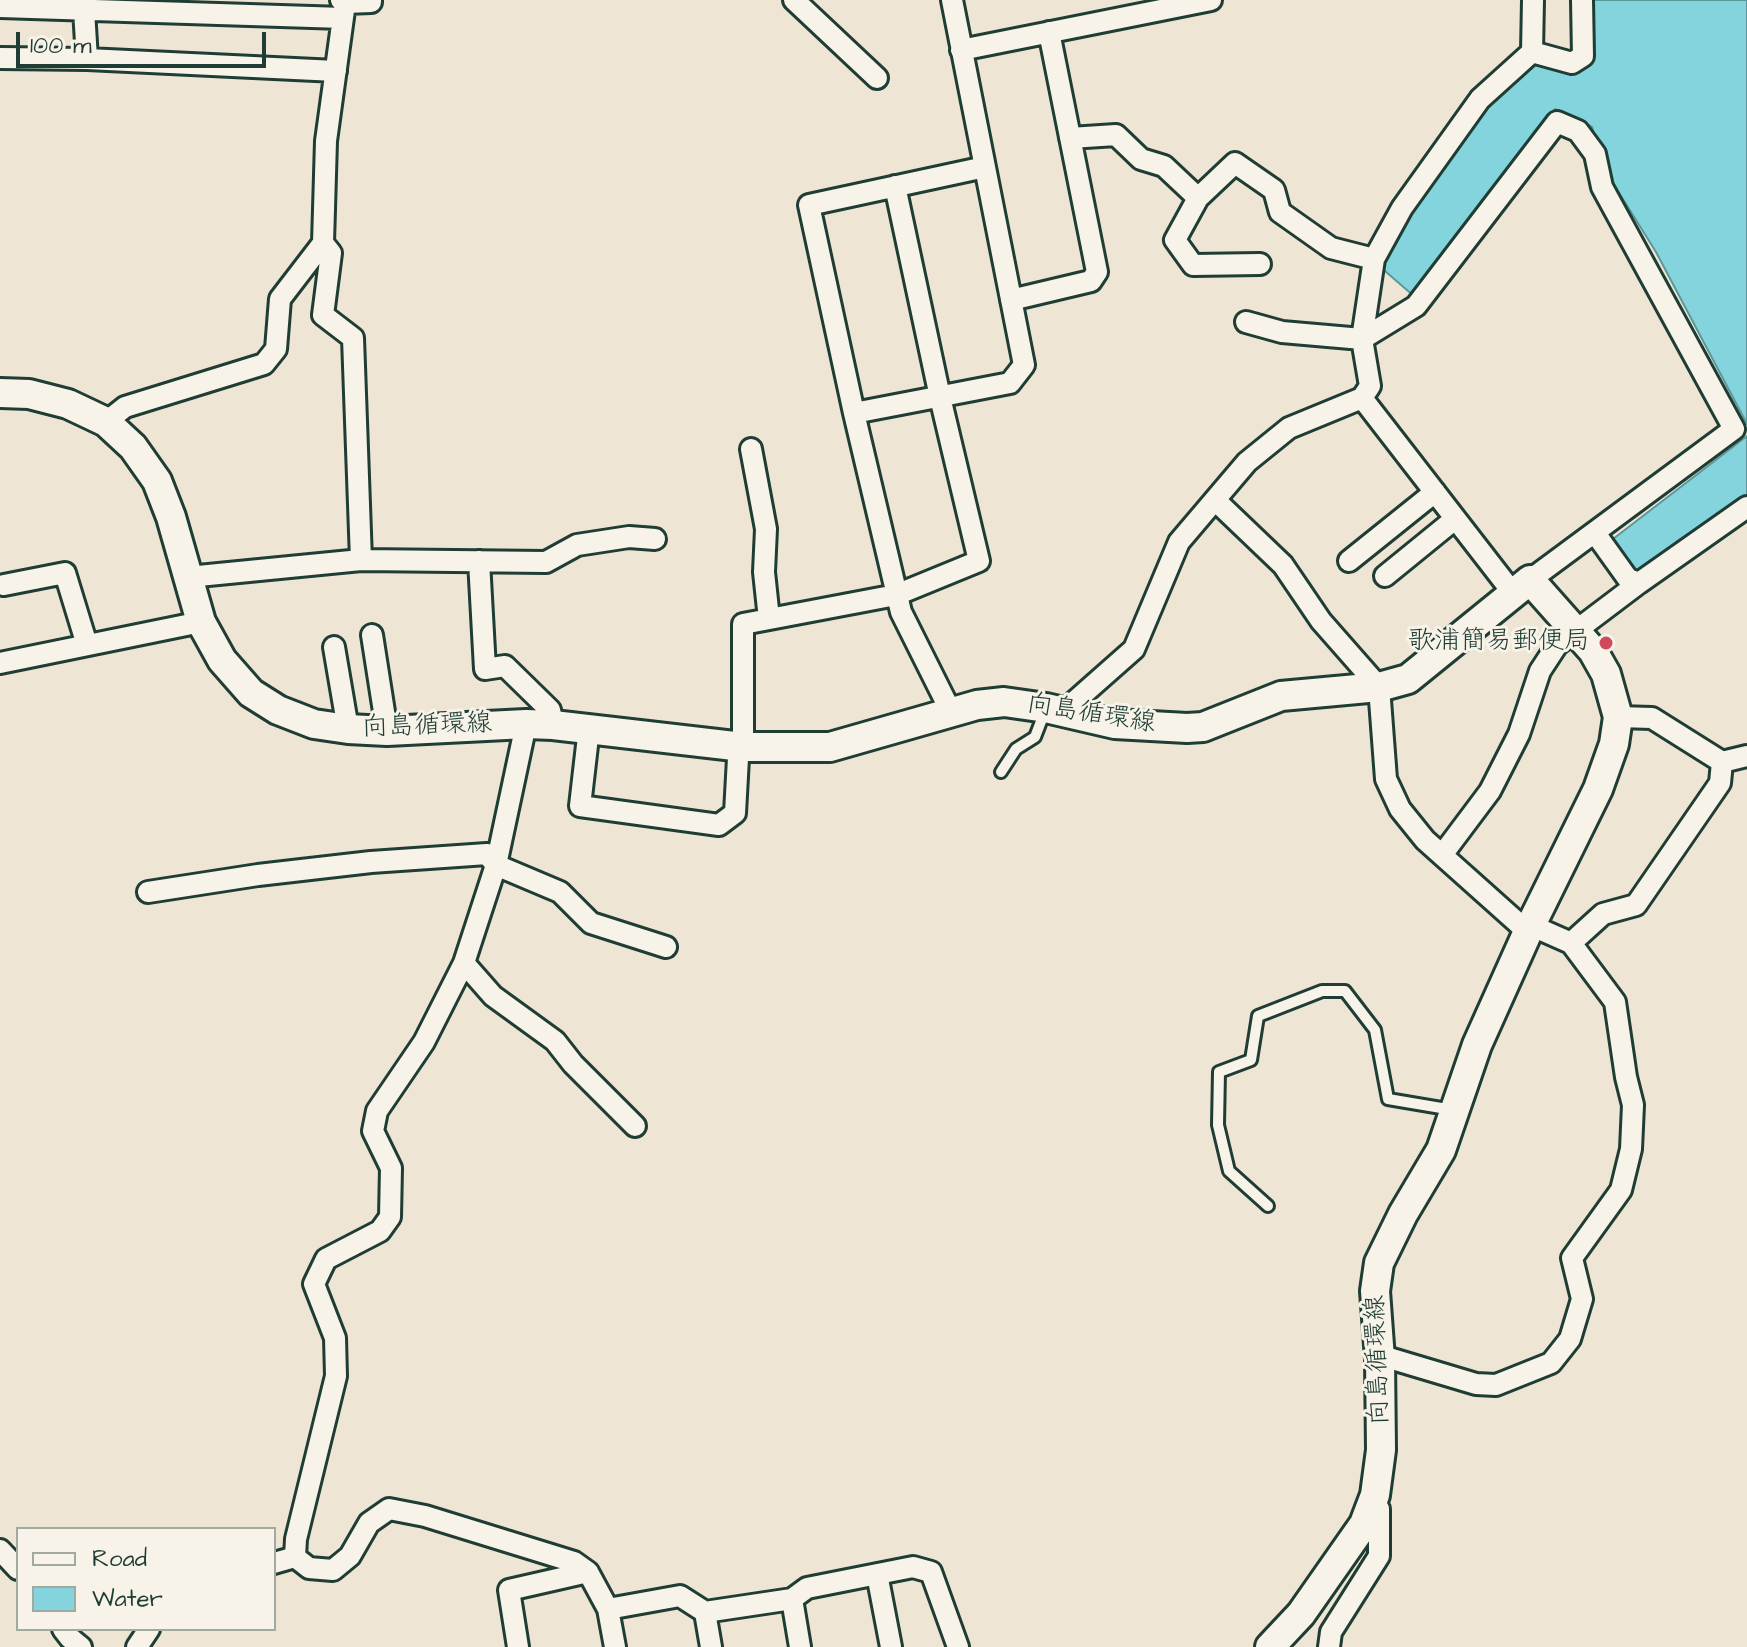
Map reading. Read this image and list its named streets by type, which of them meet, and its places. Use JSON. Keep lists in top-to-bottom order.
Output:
{
  "streets": {
    "main road": ["向島循環線"]
  },
  "places": ["歌浦簡易郵便局"],
  "legend": ["Road", "Water"],
  "scale_bar": "100 m"
}
